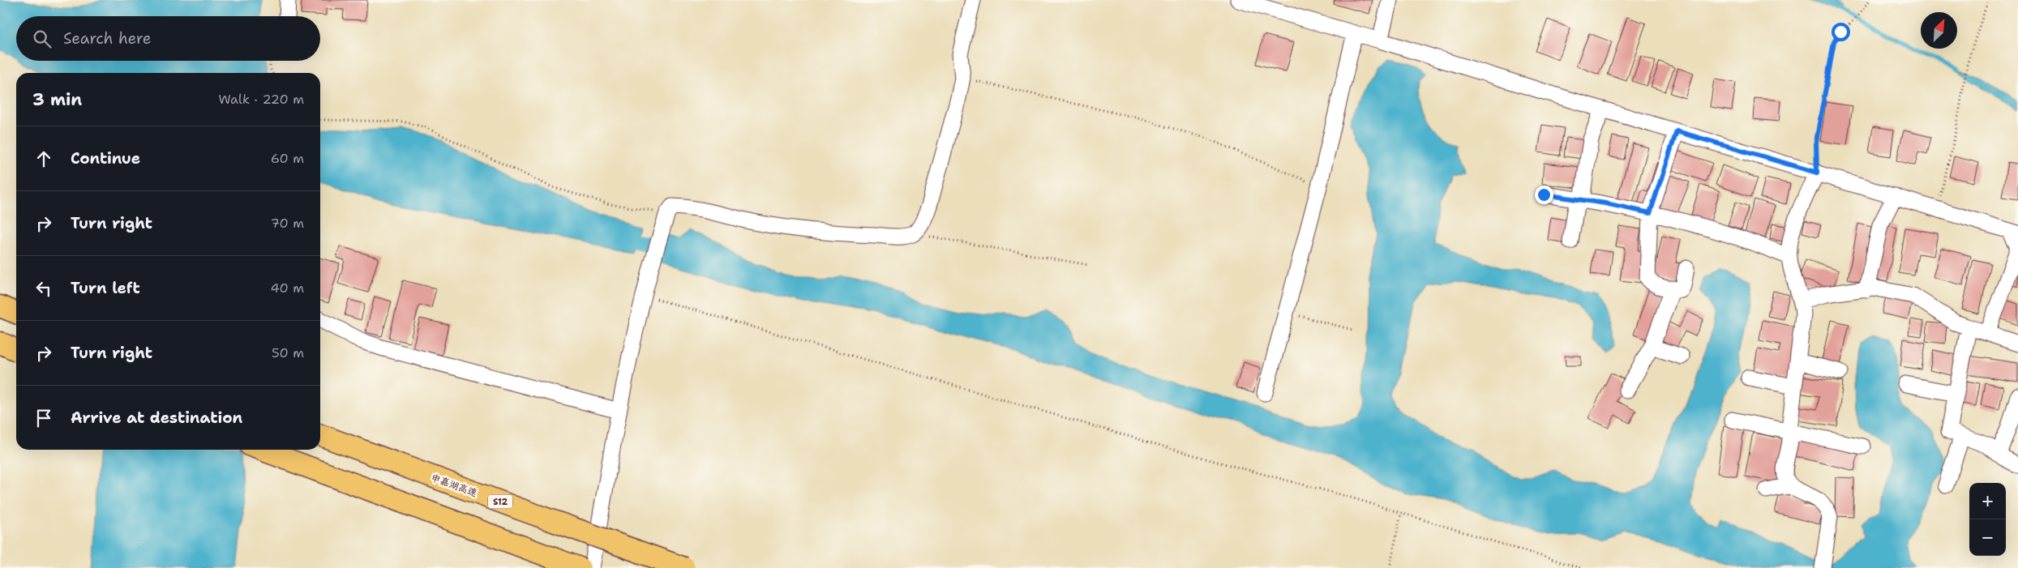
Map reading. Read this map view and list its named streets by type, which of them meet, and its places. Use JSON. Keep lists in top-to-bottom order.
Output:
{
  "streets": {
    "highway": ["申嘉湖高速", "S12"]
  },
  "north": "top right",
  "page": {
    "search": "Search here",
    "heading": ["3 min", "Walk · 220 m"],
    "list": [
      ["Continue", "60 m"],
      ["Turn right", "70 m"],
      ["Turn left", "40 m"],
      ["Turn right", "50 m"],
      "Arrive at destination"
    ],
    "map_buttons": ["+", "−"]
  }
}
